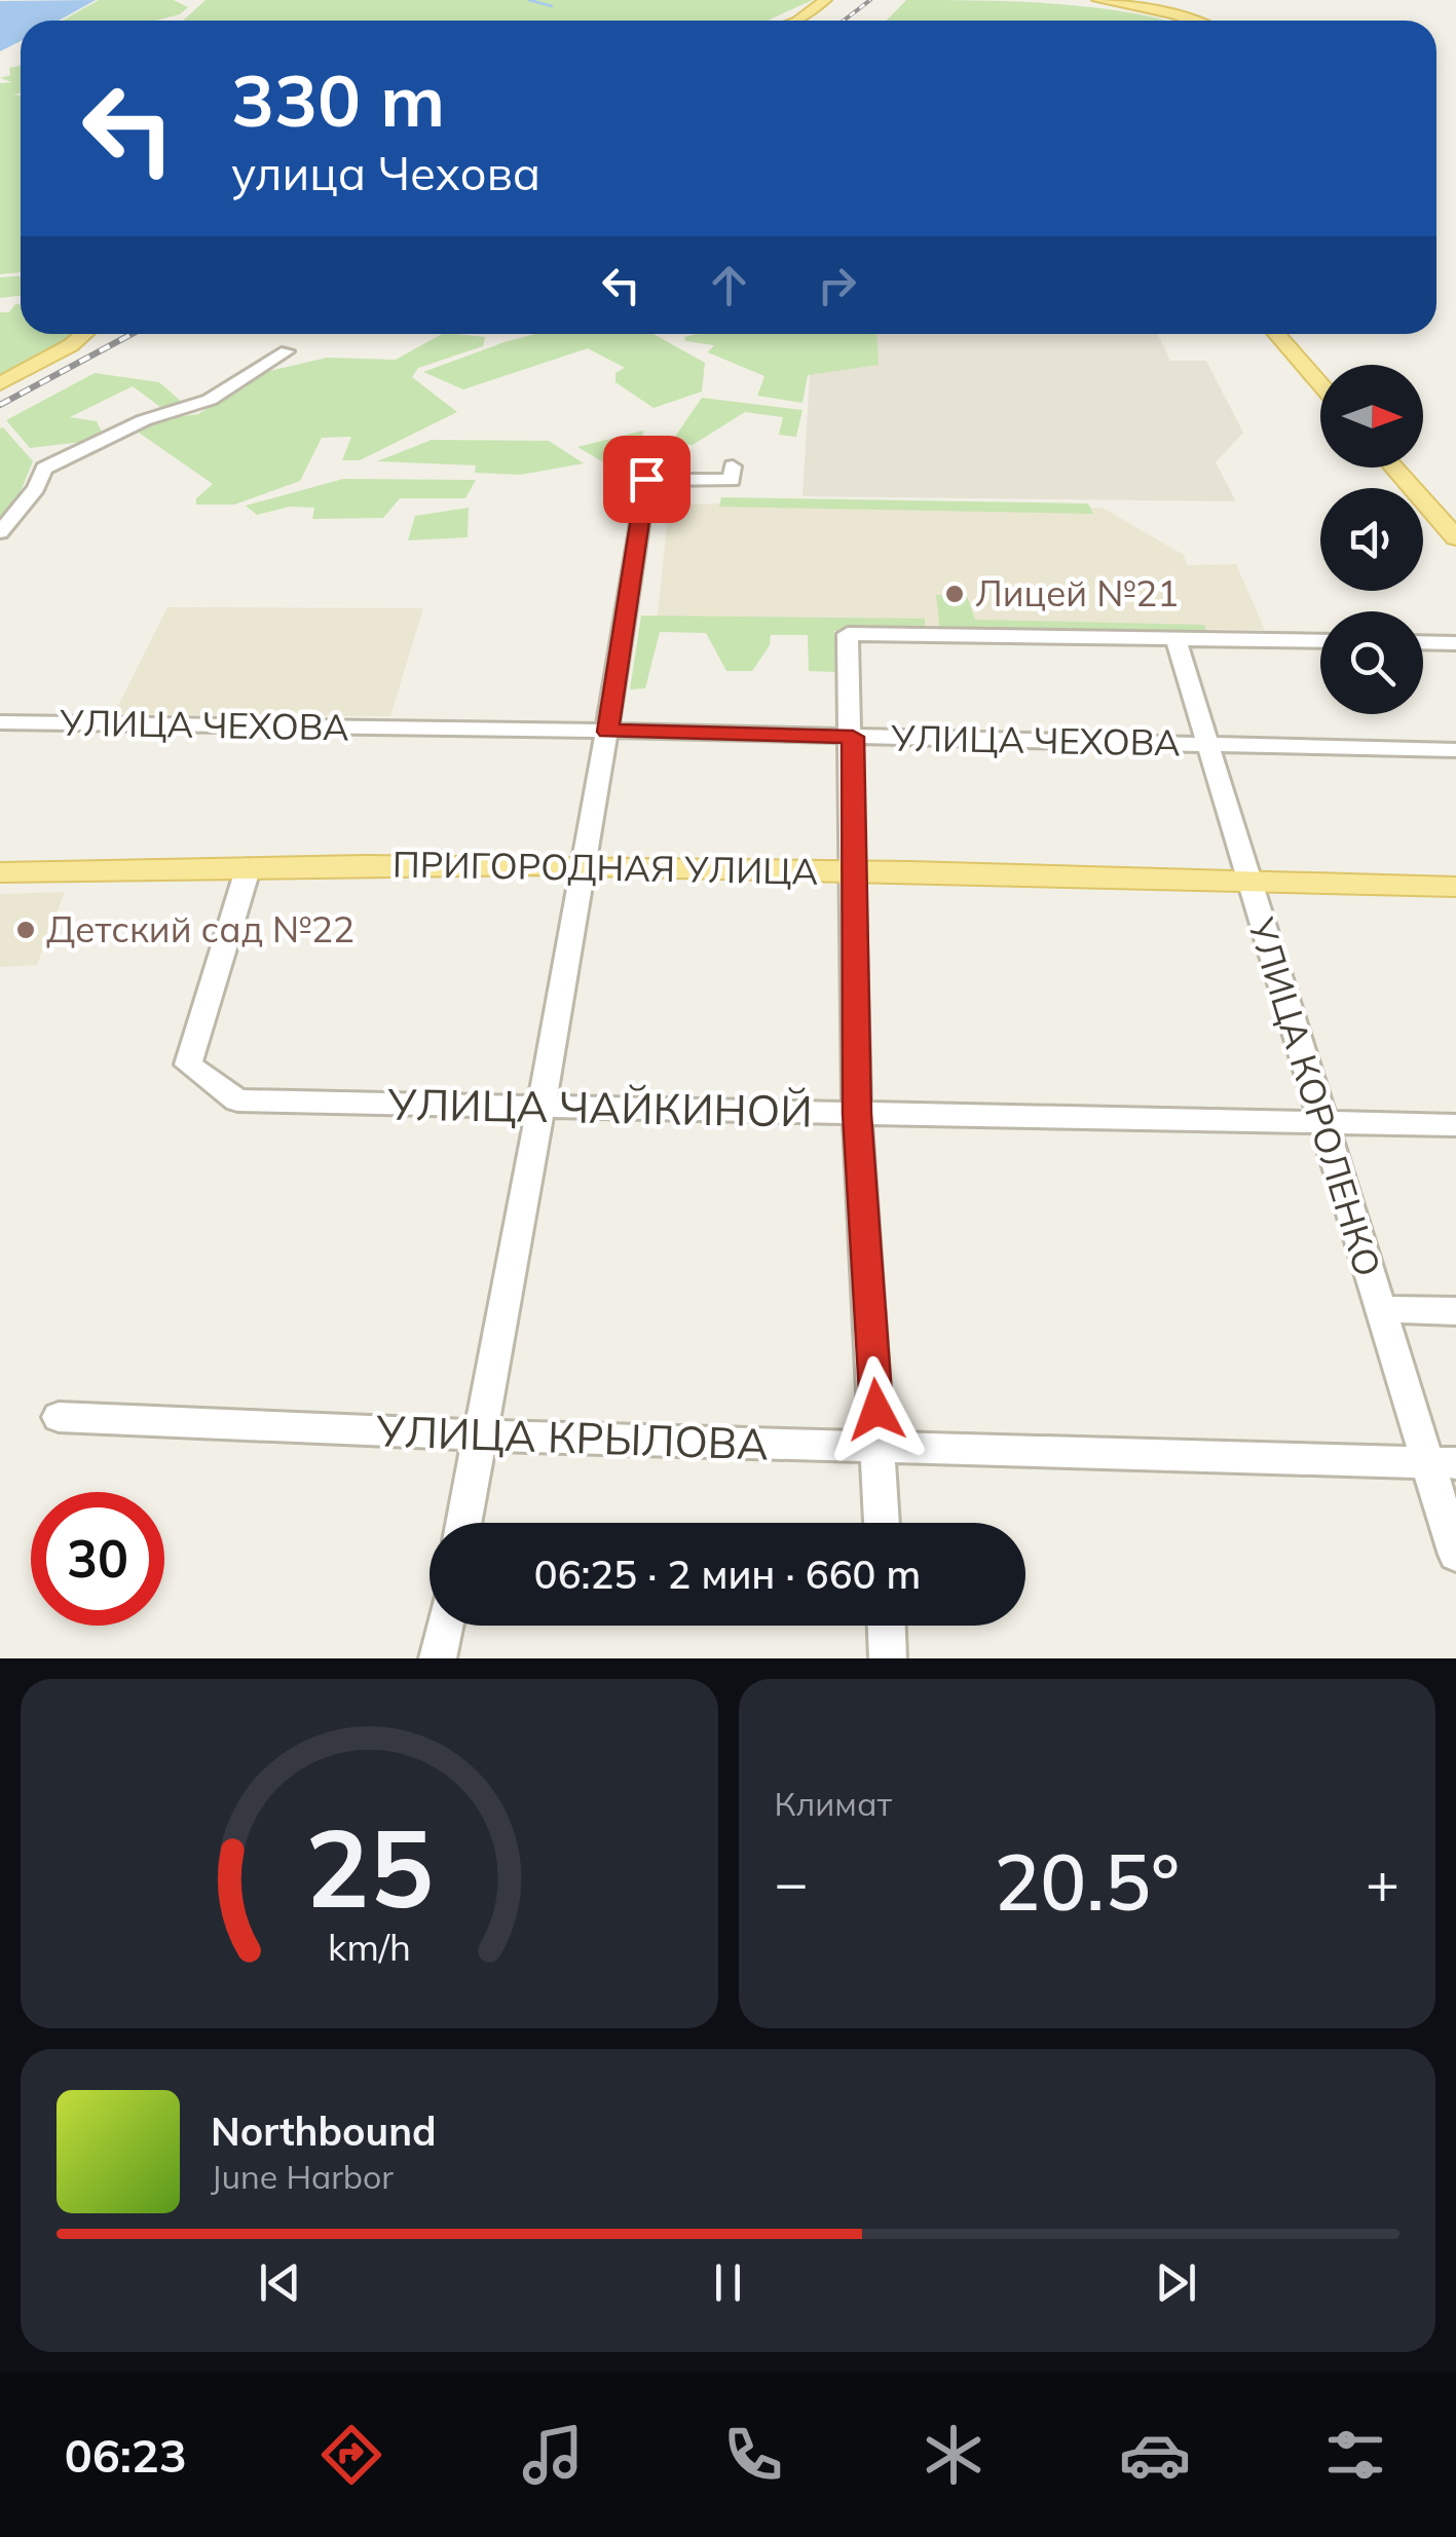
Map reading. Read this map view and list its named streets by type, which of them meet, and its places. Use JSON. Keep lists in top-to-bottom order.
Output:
{
  "streets": {
    "main road": ["ПРИГОРОДНАЯ УЛИЦА"],
    "street": [
      "УЛИЦА ЧЕХОВА",
      "УЛИЦА КОРОЛЕНКО",
      "УЛИЦА ЧАЙКИНОЙ",
      "УЛИЦА КРЫЛОВА"
    ]
  },
  "crossings": [
    ["УЛИЦА ЧЕХОВА", "УЛИЦА КОРОЛЕНКО"],
    ["ПРИГОРОДНАЯ УЛИЦА", "УЛИЦА КОРОЛЕНКО"],
    ["ПРИГОРОДНАЯ УЛИЦА", "УЛИЦА ЧАЙКИНОЙ"],
    ["УЛИЦА КОРОЛЕНКО", "УЛИЦА ЧАЙКИНОЙ"],
    ["УЛИЦА КОРОЛЕНКО", "УЛИЦА КРЫЛОВА"]
  ],
  "places": ["Лицей №21", "Детский сад №22"],
  "north": "right",
  "page": {
    "turn": ["330 m", "улица Чехова"],
    "limit": "30",
    "trip": "06:25 · 2 мин · 660 m",
    "tile": "Климат",
    "heat": ["−", "20.5°", "+"],
    "song": ["Northbound", "June Harbor"],
    "tabs": "06:23",
    "gauge": ["25", "km/h"]
  }
}
